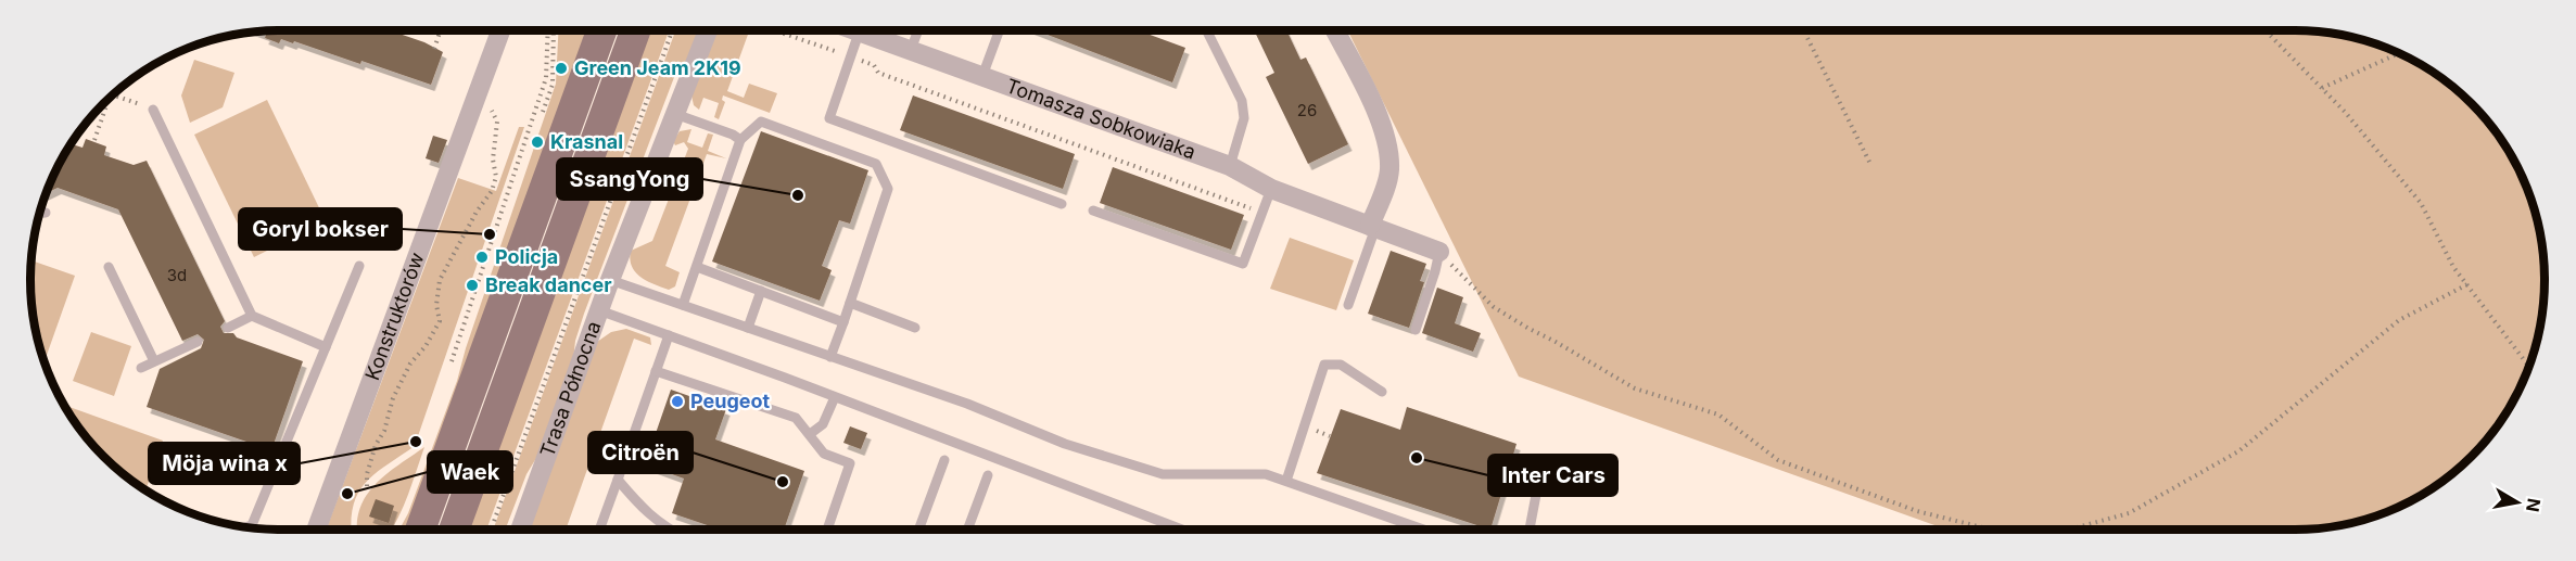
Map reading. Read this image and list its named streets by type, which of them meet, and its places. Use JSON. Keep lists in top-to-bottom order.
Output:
{
  "streets": {
    "street": ["Tomasza Sobkowiaka", "Konstruktorów", "Trasa Północna"]
  },
  "places": [
    "Green Jeam 2K19",
    "Krasnal",
    "SsangYong",
    "Goryl bokser",
    "Policja",
    "Break dancer",
    "Peugeot",
    "Möja wina x",
    "Inter Cars",
    "Citroën",
    "Waek"
  ],
  "house_numbers": ["26", "3d"],
  "north": "right"
}
